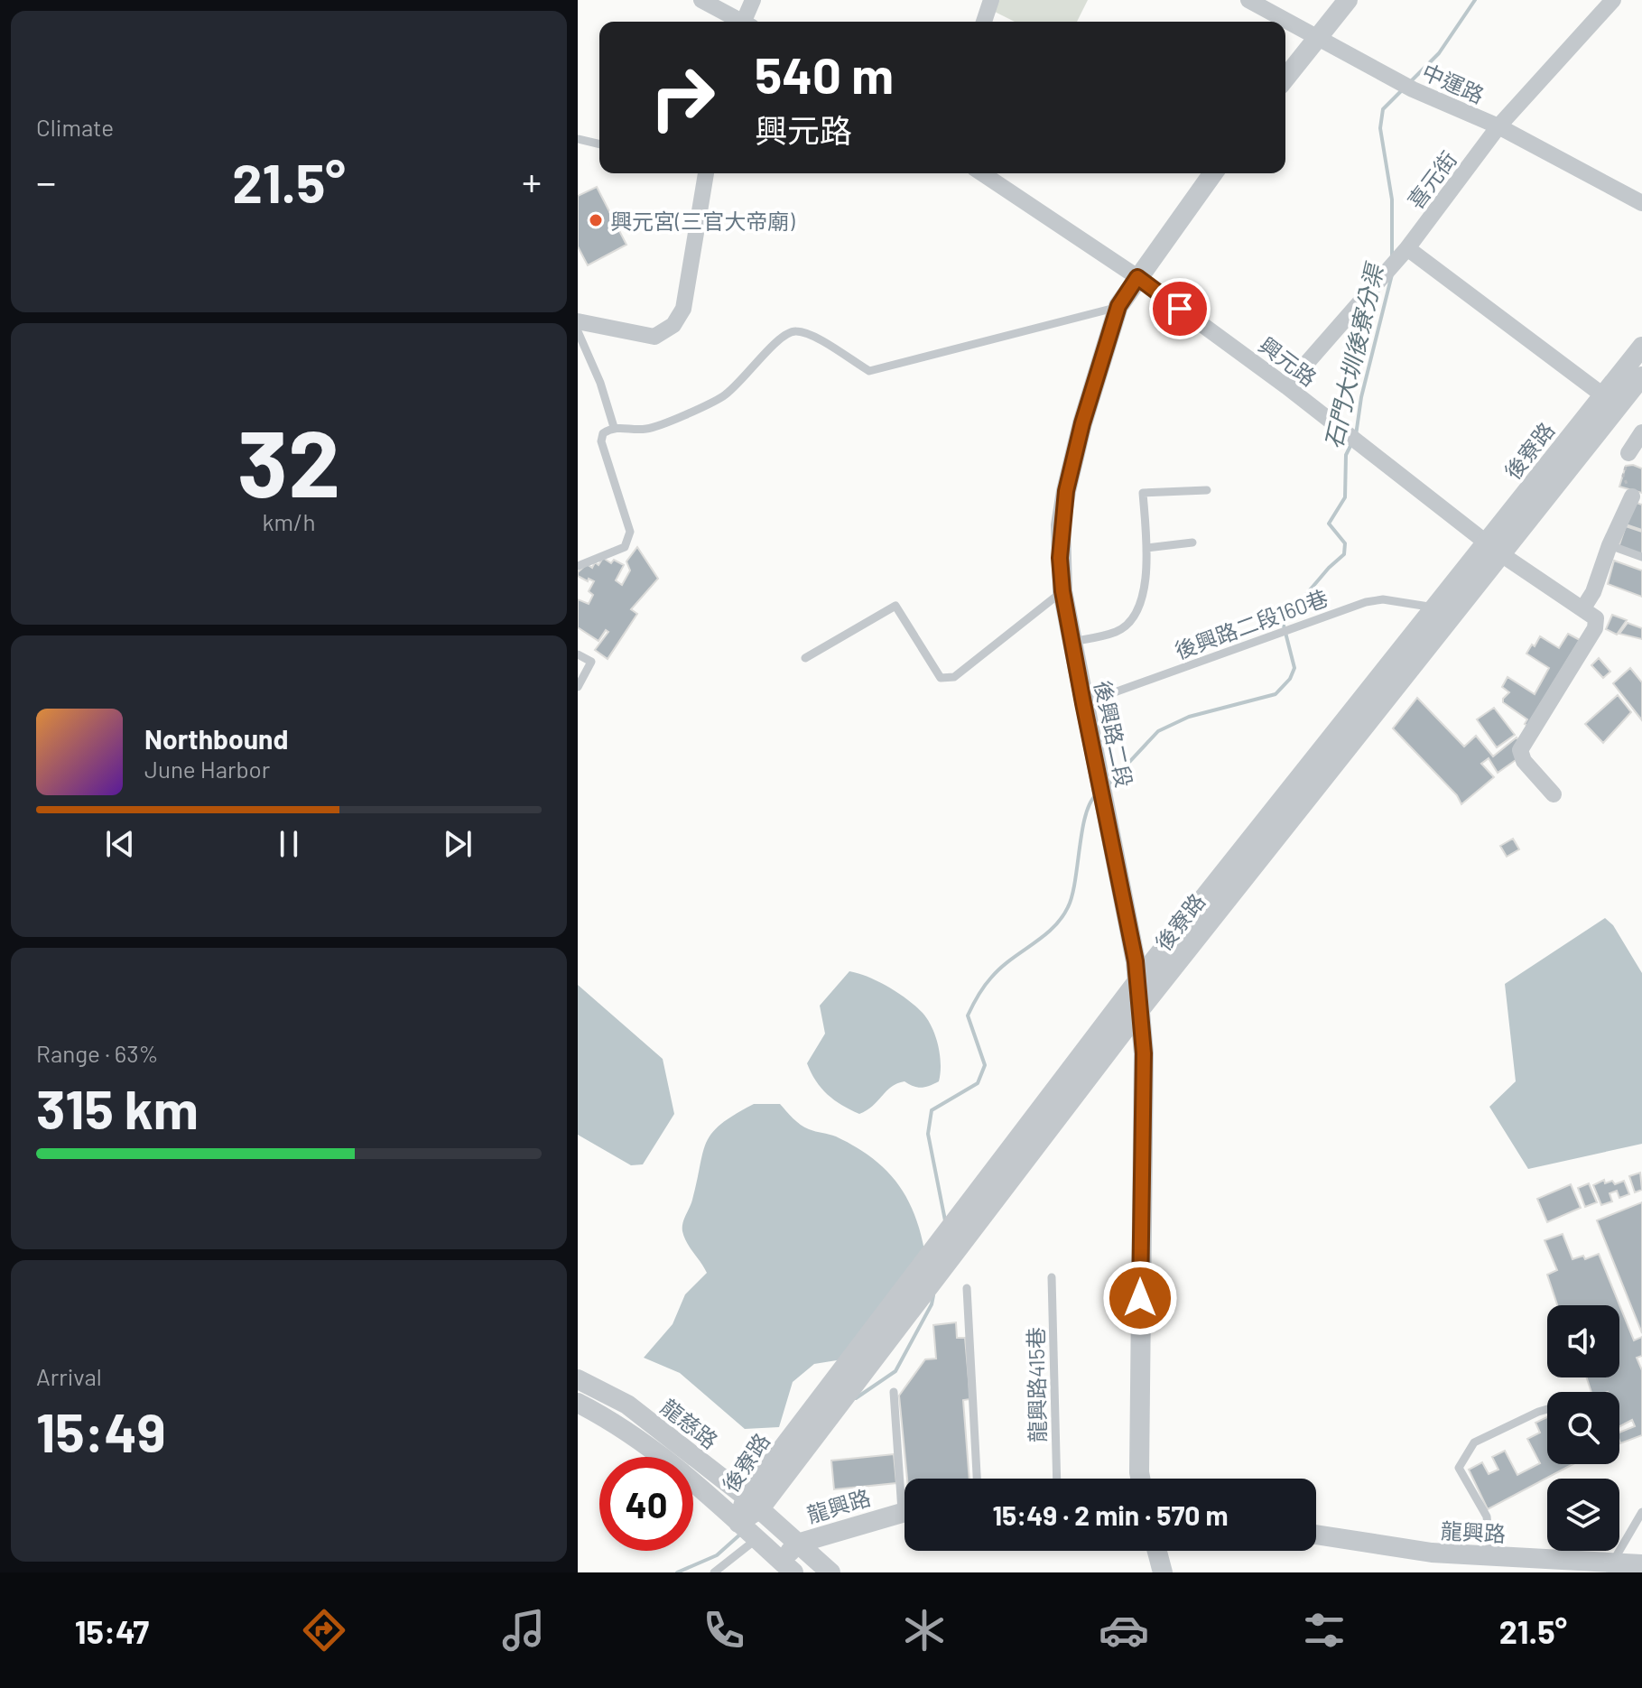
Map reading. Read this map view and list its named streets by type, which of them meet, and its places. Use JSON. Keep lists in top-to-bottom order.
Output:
{
  "streets": {
    "street": [
      "中運路",
      "喜元街",
      "興元路",
      "後寮路",
      "後興路二段",
      "龍慈路",
      "龍興路"
    ],
    "lane": ["後興路二段160巷", "龍興路415巷"]
  },
  "crossings": [
    ["中運路", "喜元街"],
    ["喜元街", "興元路"],
    ["興元路", "後寮路"],
    ["興元路", "後興路二段"],
    ["後寮路", "後興路二段160巷"],
    ["後寮路", "後興路二段"],
    ["後寮路", "龍慈路"],
    ["後興路二段160巷", "後興路二段"],
    ["龍慈路", "龍興路"]
  ],
  "water": ["石門大圳後寮分渠"],
  "places": ["興元宮(三官大帝廟)"],
  "page": {
    "tile": [
      "Climate",
      ["32", "km/h"],
      ["Range · 63%", "315 km"],
      ["Arrival", "15:49"]
    ],
    "turn": ["540 m", "興元路"],
    "heat": ["−", "21.5°", "+"],
    "song": ["Northbound", "June Harbor"],
    "limit": "40",
    "trip": "15:49 · 2 min · 570 m",
    "tabs": ["15:47", "21.5°"]
  }
}
